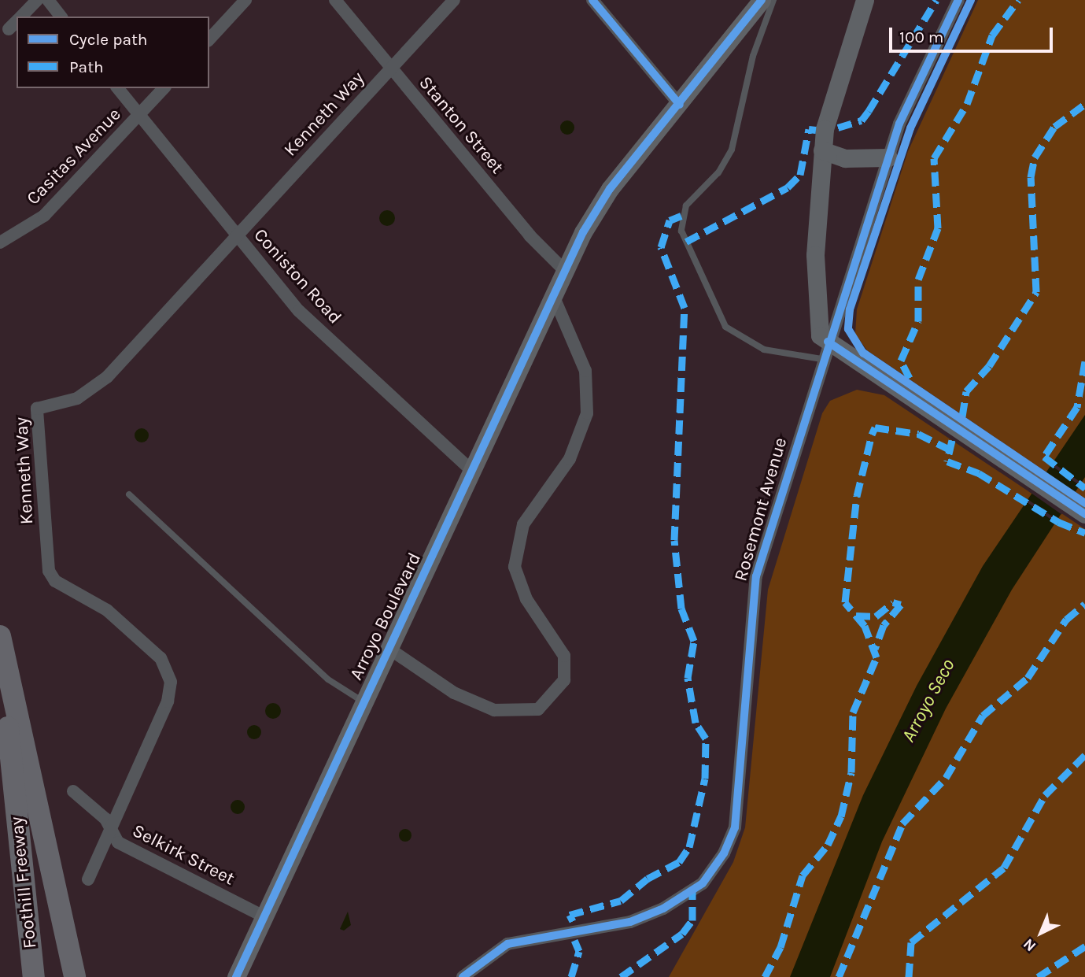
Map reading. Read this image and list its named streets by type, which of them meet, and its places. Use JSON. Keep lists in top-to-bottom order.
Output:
{
  "streets": {
    "highway": ["Foothill Freeway"],
    "street": [
      "Kenneth Way",
      "Stanton Street",
      "Casitas Avenue",
      "Coniston Road",
      "Rosemont Avenue",
      "Arroyo Boulevard",
      "Selkirk Street"
    ]
  },
  "crossings": [
    ["Kenneth Way", "Stanton Street"],
    ["Kenneth Way", "Coniston Road"],
    ["Kenneth Way", "Selkirk Street"],
    ["Stanton Street", "Arroyo Boulevard"],
    ["Casitas Avenue", "Coniston Road"],
    ["Coniston Road", "Arroyo Boulevard"],
    ["Arroyo Boulevard", "Selkirk Street"]
  ],
  "water": ["Arroyo Seco"],
  "legend": ["Cycle path", "Path"],
  "scale_bar": "100 m",
  "north": "bottom left"
}
